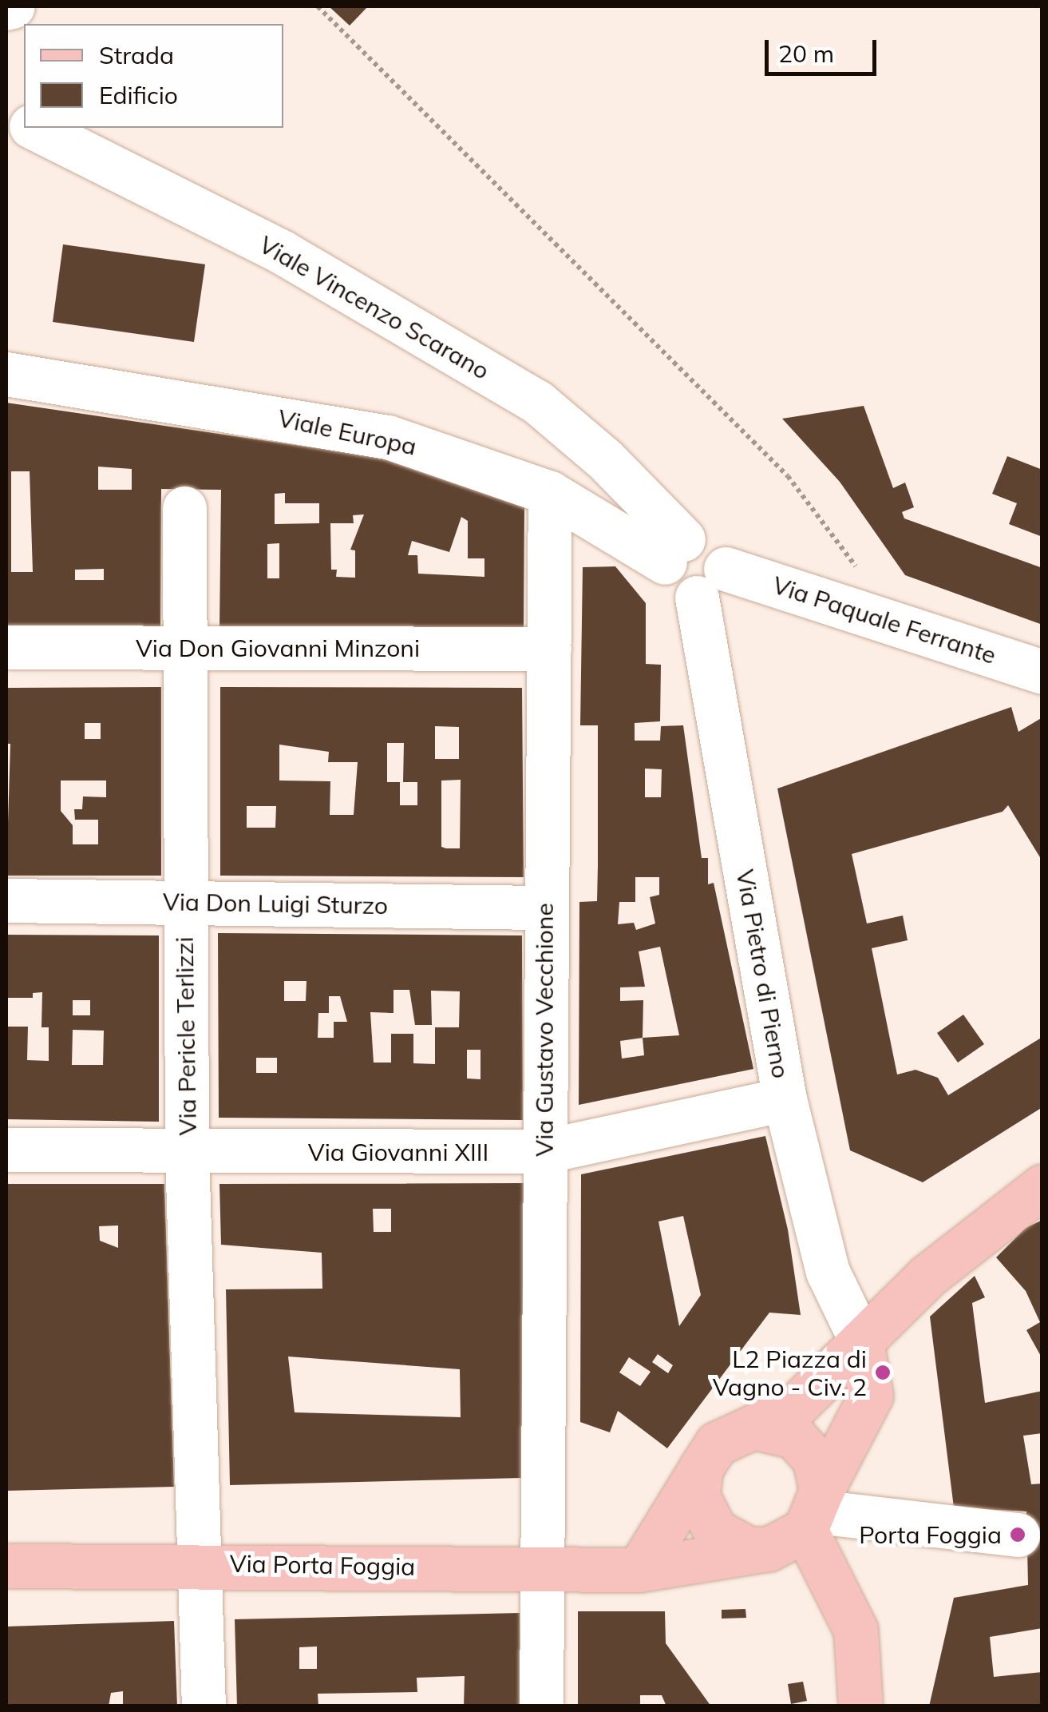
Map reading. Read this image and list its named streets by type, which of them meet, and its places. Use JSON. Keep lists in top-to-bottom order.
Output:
{
  "streets": {
    "main road": ["Via Porta Foggia"],
    "street": [
      "Viale Vincenzo Scarano",
      "Viale Europa",
      "Via Paquale Ferrante",
      "Via Don Giovanni Minzoni",
      "Via Don Luigi Sturzo",
      "Via Pietro di Pierno",
      "Via Gustavo Vecchione",
      "Via Pericle Terlizzi",
      "Via Giovanni XIII"
    ]
  },
  "crossings": [
    ["Viale Vincenzo Scarano", "Viale Europa"],
    ["Viale Vincenzo Scarano", "Via Paquale Ferrante"],
    ["Viale Europa", "Via Paquale Ferrante"],
    ["Viale Europa", "Via Gustavo Vecchione"],
    ["Via Paquale Ferrante", "Via Pietro di Pierno"],
    ["Via Don Giovanni Minzoni", "Via Gustavo Vecchione"],
    ["Via Don Giovanni Minzoni", "Via Pericle Terlizzi"],
    ["Via Don Luigi Sturzo", "Via Gustavo Vecchione"],
    ["Via Don Luigi Sturzo", "Via Pericle Terlizzi"],
    ["Via Pietro di Pierno", "Via Giovanni XIII"],
    ["Via Gustavo Vecchione", "Via Giovanni XIII"],
    ["Via Gustavo Vecchione", "Via Porta Foggia"],
    ["Via Pericle Terlizzi", "Via Giovanni XIII"],
    ["Via Pericle Terlizzi", "Via Porta Foggia"]
  ],
  "places": ["L2 Piazza di Vagno - Civ. 2", "Porta Foggia"],
  "legend": ["Strada", "Edificio"],
  "scale_bar": "20 m"
}
